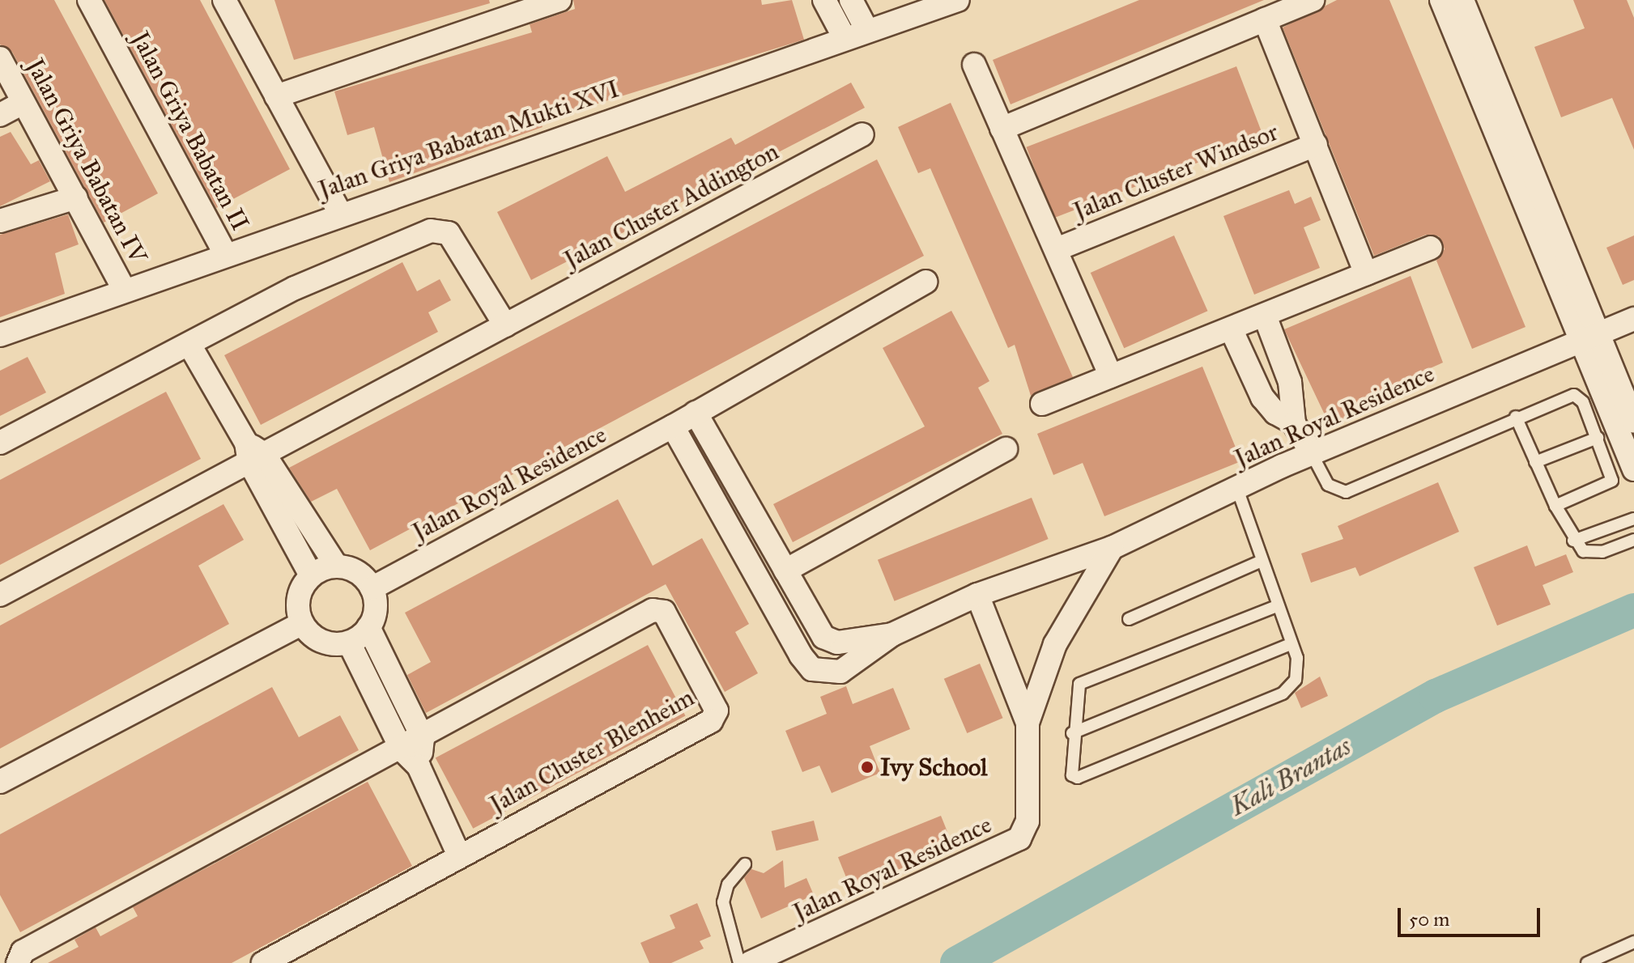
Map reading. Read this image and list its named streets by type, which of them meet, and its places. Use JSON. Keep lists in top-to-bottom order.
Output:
{
  "streets": {
    "street": [
      "Jalan Griya Babatan II",
      "Jalan Griya Babatan Mukti XVI",
      "Jalan Griya Babatan IV",
      "Jalan Cluster Windsor",
      "Jalan Cluster Addington",
      "Jalan Royal Residence",
      "Jalan Cluster Blenheim"
    ]
  },
  "crossings": [
    ["Jalan Griya Babatan II", "Jalan Griya Babatan Mukti XVI"],
    ["Jalan Griya Babatan Mukti XVI", "Jalan Griya Babatan IV"]
  ],
  "water": ["Kali Brantas"],
  "places": ["Ivy School"],
  "scale_bar": "50 m"
}
